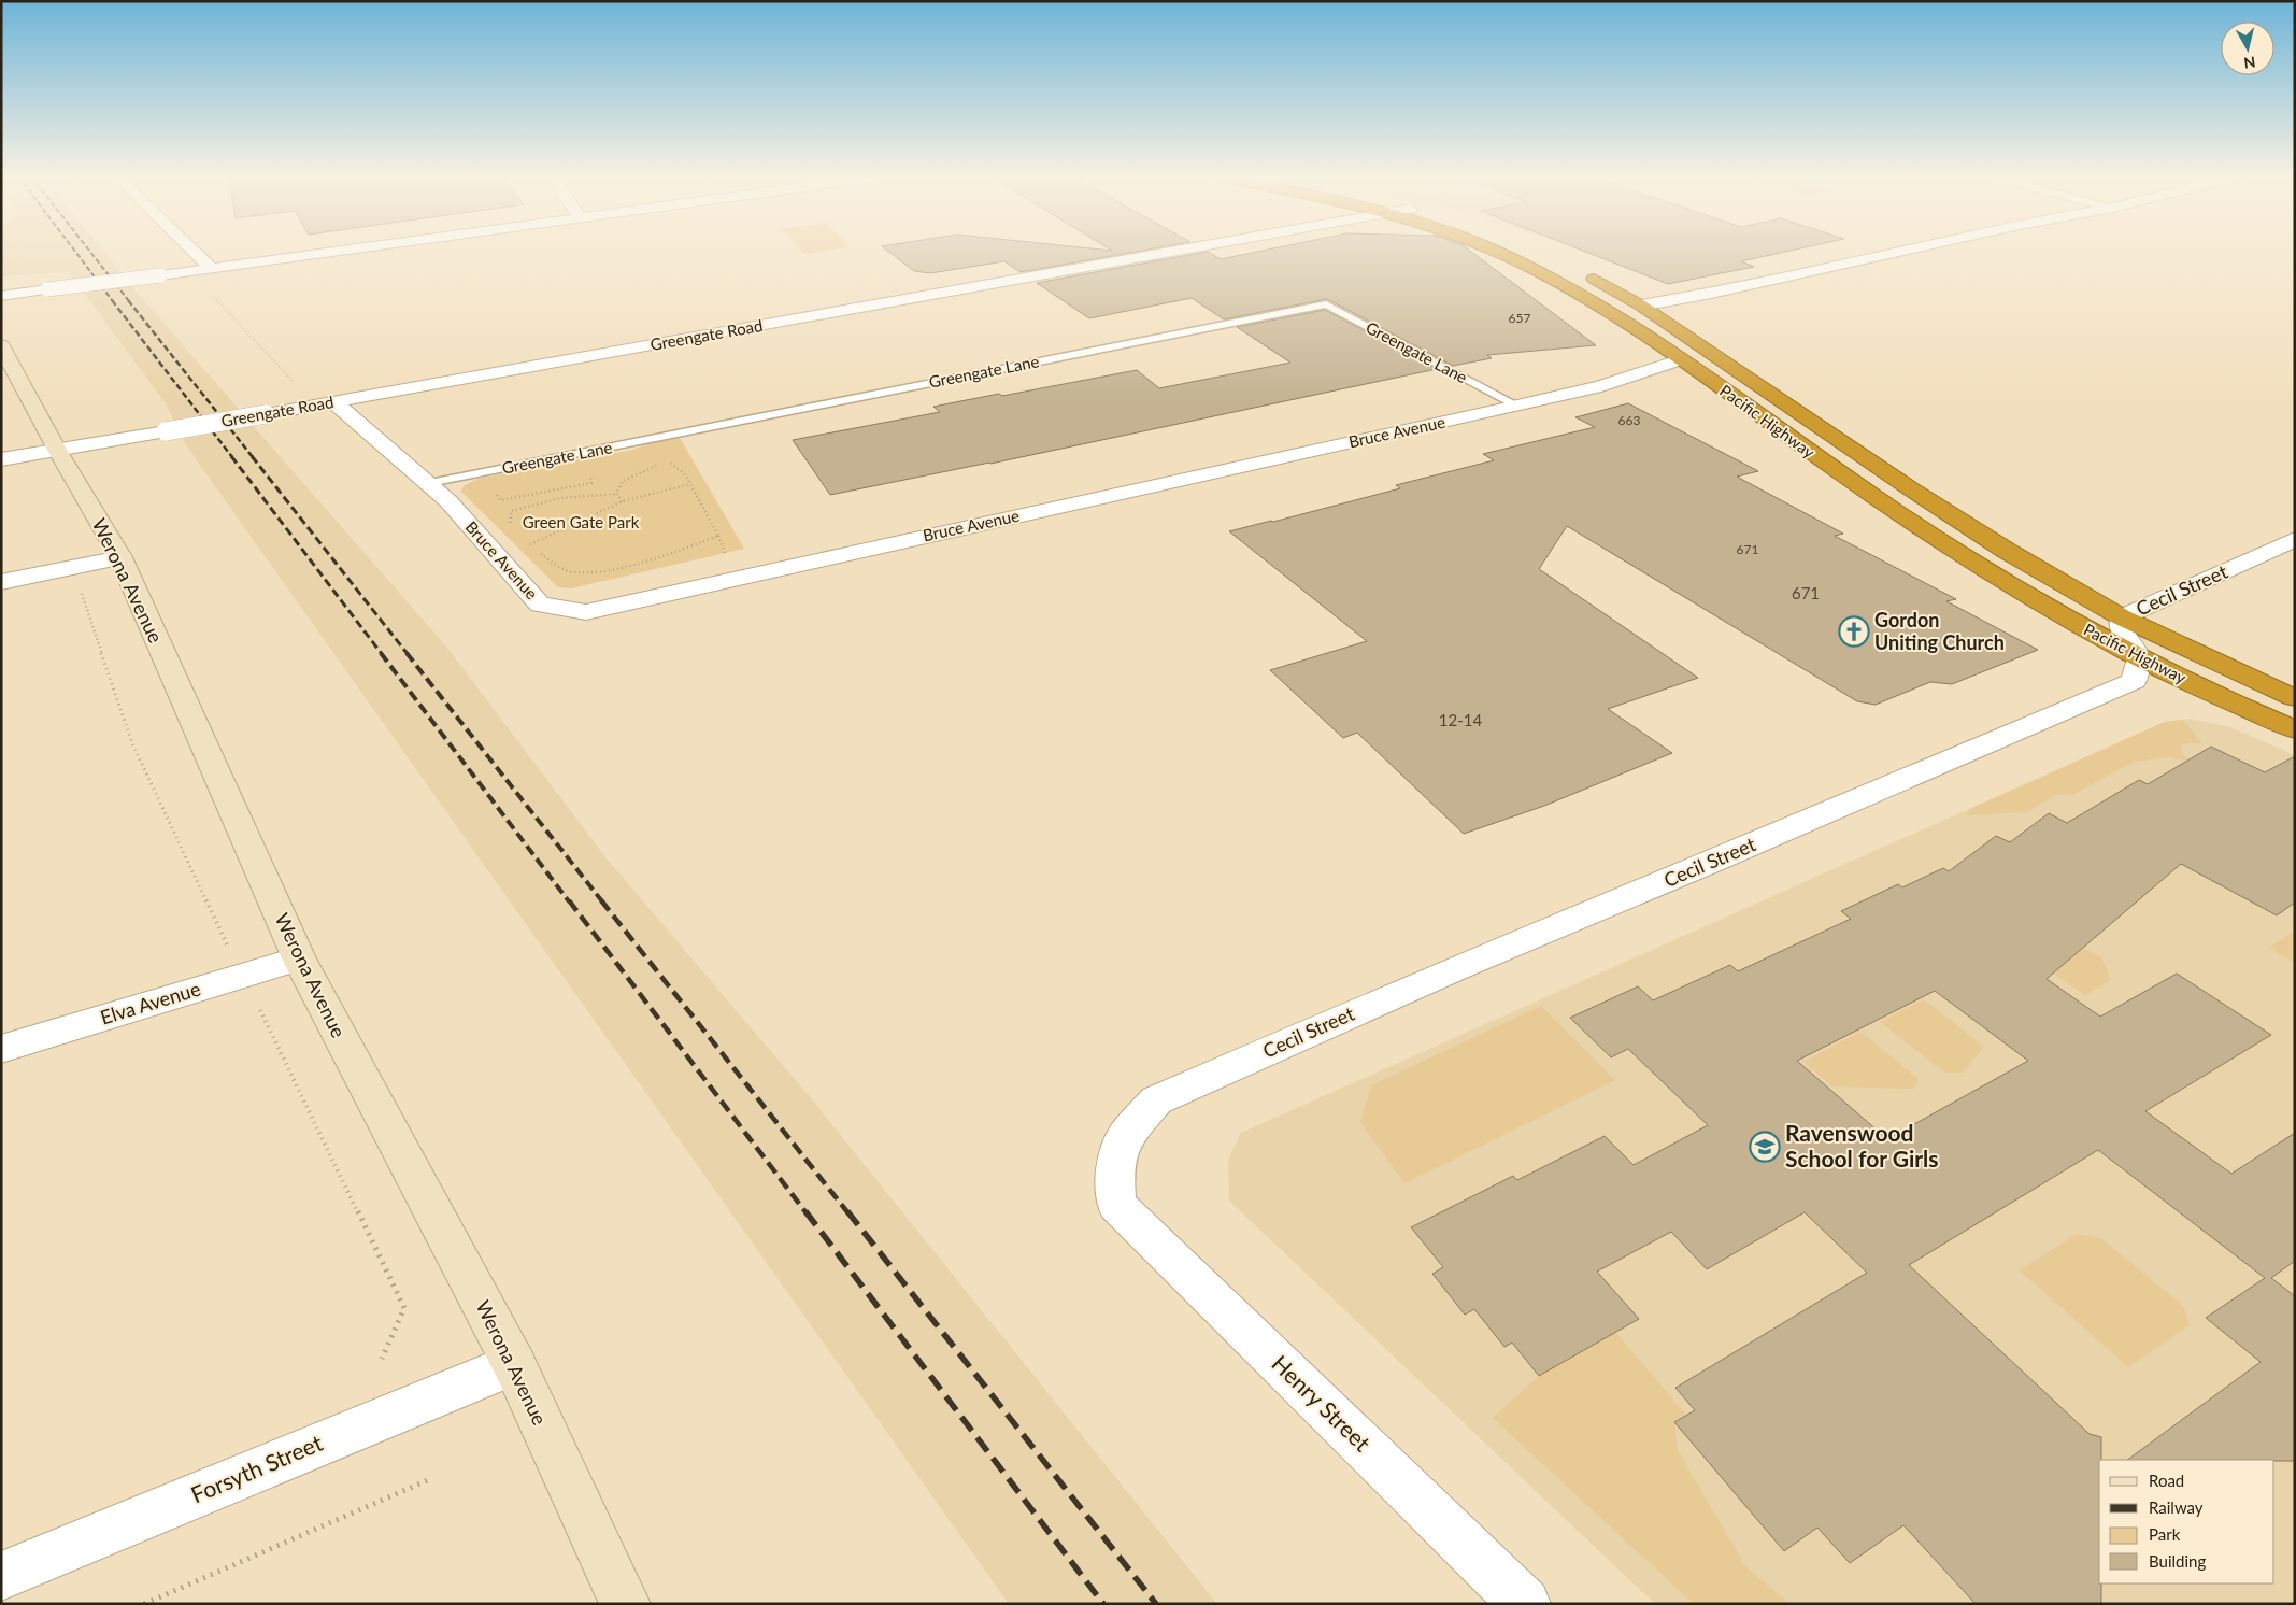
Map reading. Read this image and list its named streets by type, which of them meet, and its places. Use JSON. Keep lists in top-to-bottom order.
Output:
{
  "streets": {
    "highway": ["Pacific Highway"],
    "street": [
      "Greengate Road",
      "Bruce Avenue",
      "Werona Avenue",
      "Cecil Street",
      "Elva Avenue",
      "Henry Street",
      "Forsyth Street"
    ],
    "lane": ["Greengate Lane"]
  },
  "crossings": [
    ["Greengate Road", "Bruce Avenue"],
    ["Greengate Road", "Werona Avenue"],
    ["Greengate Lane", "Bruce Avenue"],
    ["Pacific Highway", "Bruce Avenue"],
    ["Pacific Highway", "Cecil Street"],
    ["Werona Avenue", "Elva Avenue"],
    ["Werona Avenue", "Forsyth Street"],
    ["Cecil Street", "Henry Street"]
  ],
  "parks": ["Green Gate Park"],
  "places": {
    "church": ["Gordon Uniting Church"],
    "school or university": ["Ravenswood School for Girls"]
  },
  "house_numbers": [
    "657",
    "663",
    "671",
    "671",
    "12-14"
  ],
  "legend": [
    "Road",
    "Railway",
    "Park",
    "Building"
  ],
  "north": "bottom"
}
